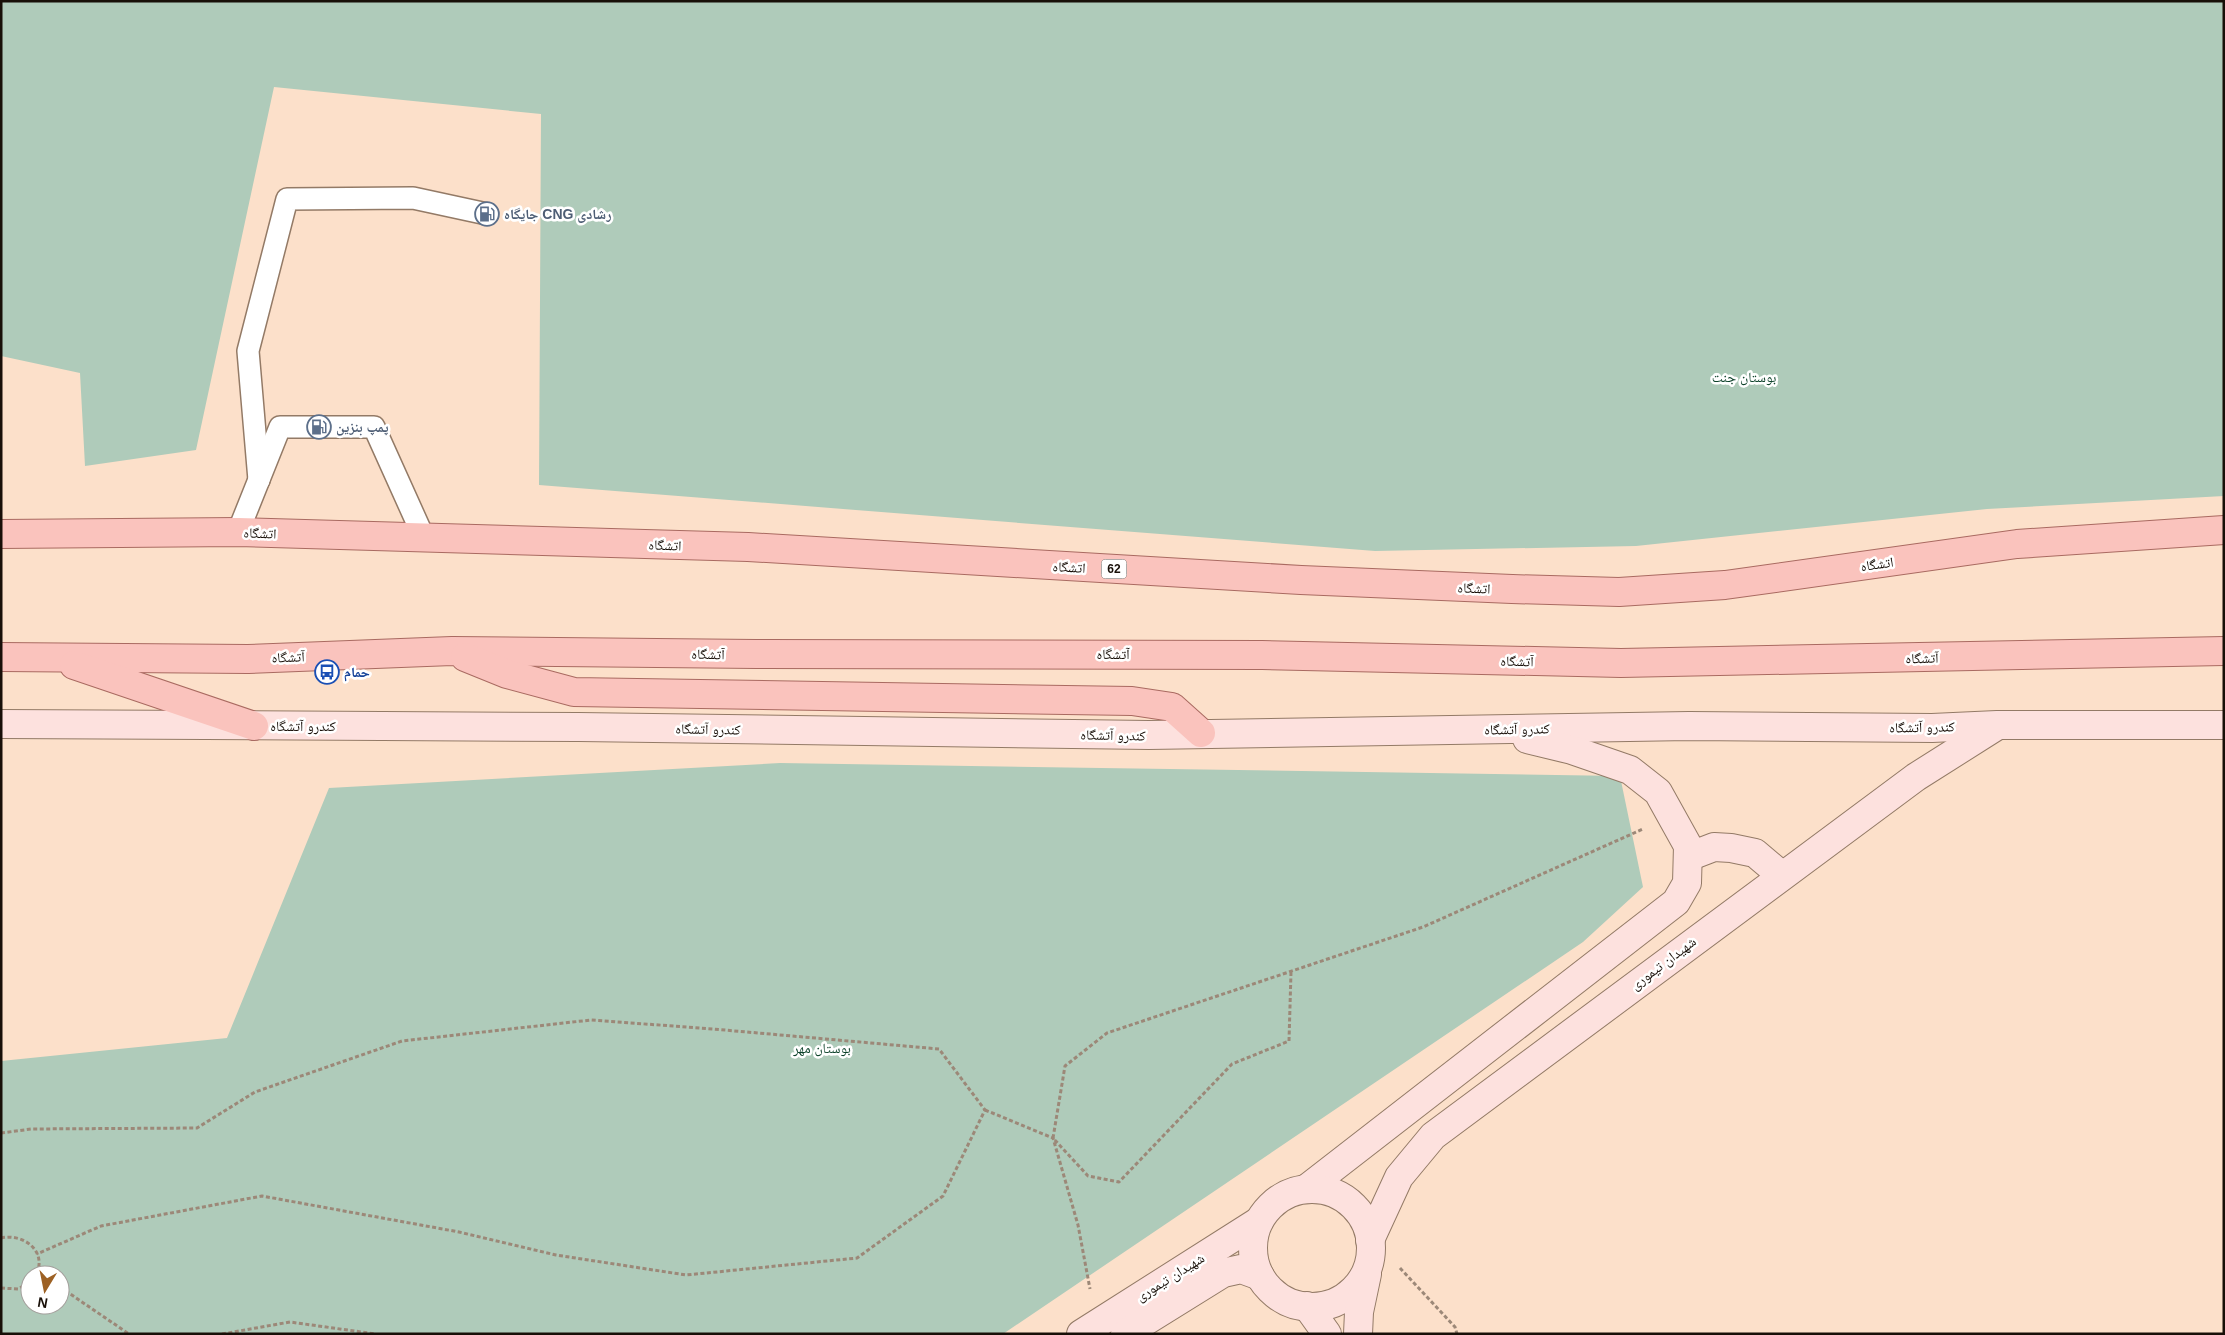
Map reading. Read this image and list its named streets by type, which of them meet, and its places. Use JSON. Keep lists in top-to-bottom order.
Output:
{
  "streets": {
    "main road": [
      "اتشگاه",
      "62",
      "آتشگاه",
      "کندرو آتشگاه",
      "شهیدان تیموری"
    ]
  },
  "crossings": [
    ["کندرو آتشگاه", "شهیدان تیموری"]
  ],
  "parks": ["بوستان جنت", "بوستان مهر"],
  "places": {
    "fuel station": ["جایگاه CNG رشادی", "پمپ بنزین"],
    "bus stop": ["حمام"]
  },
  "north": "bottom"
}
